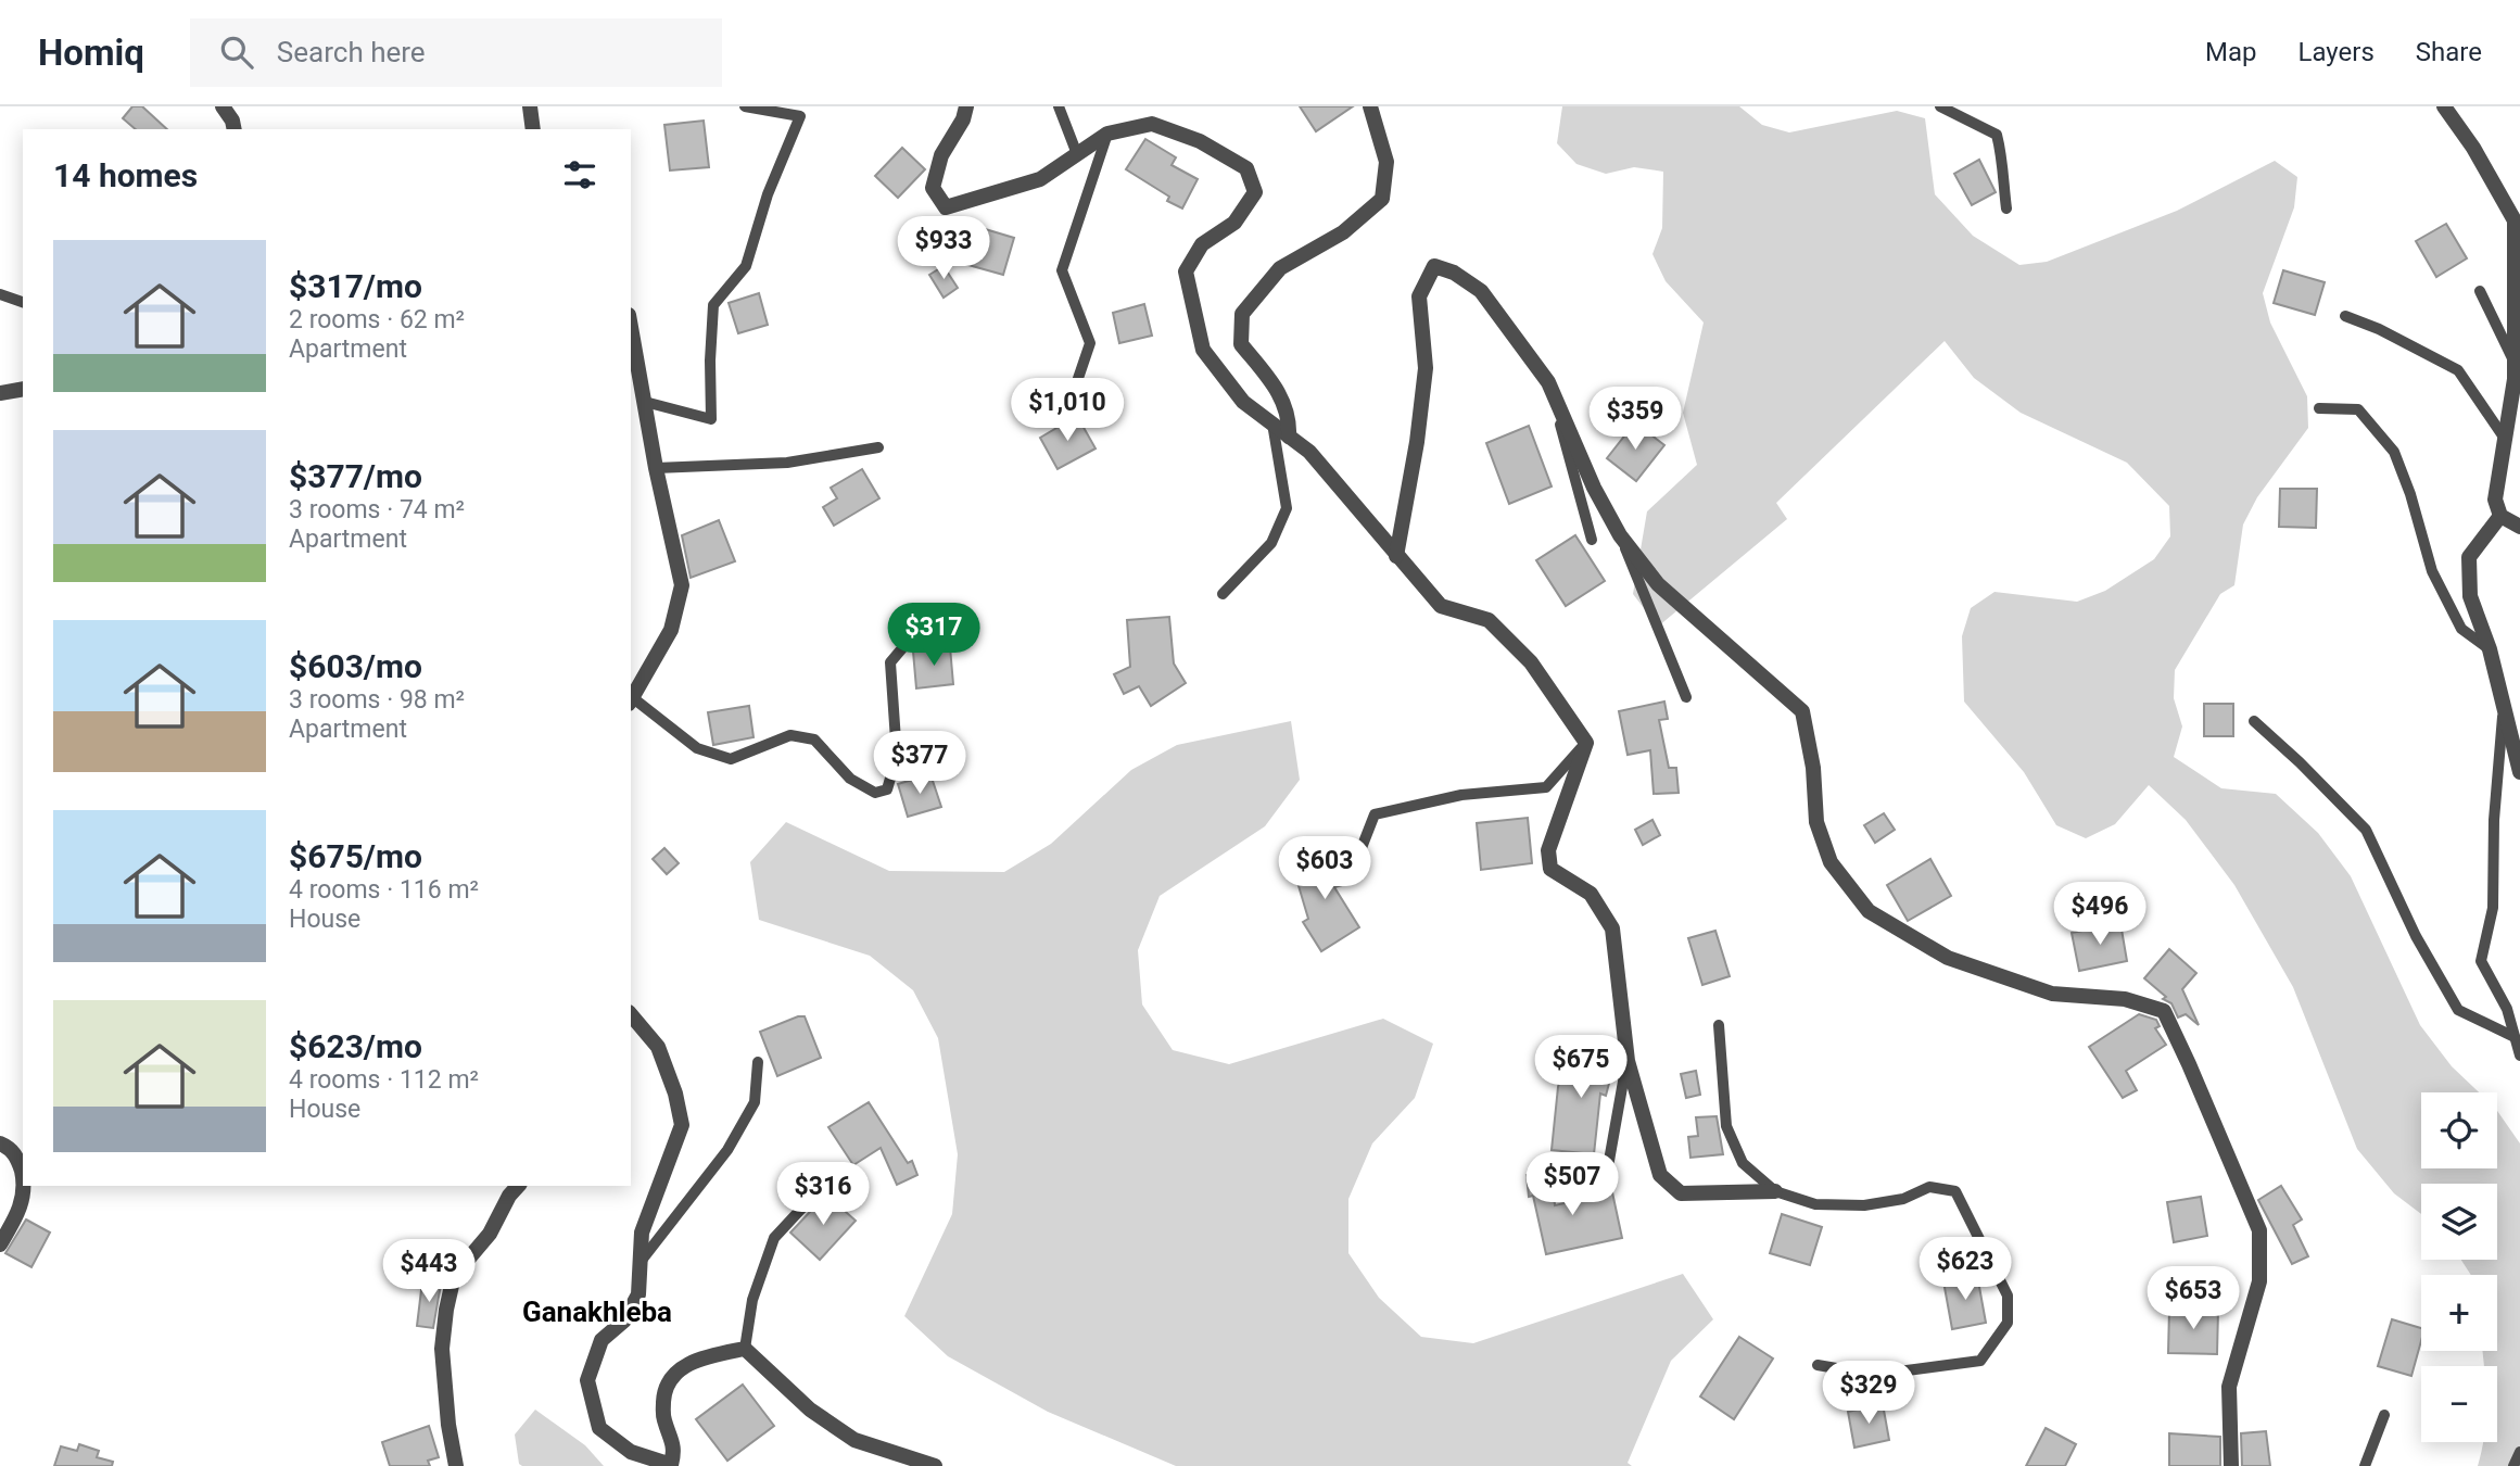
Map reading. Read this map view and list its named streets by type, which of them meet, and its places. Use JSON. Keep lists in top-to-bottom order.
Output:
{
  "districts": ["Ganakhleba"],
  "page": {
    "header": "Homiq",
    "search": "Search here",
    "nav": ["Map", "Layers", "Share"],
    "heading": "14 homes",
    "price": [
      "$933",
      "$1,010",
      "$359",
      "$317",
      "$377",
      "$603",
      "$496",
      "$675",
      "$507",
      "$316",
      "$623",
      "$443",
      "$653",
      "$329"
    ],
    "list": [
      {
        "name": "$317/mo",
        "note": "2 rooms · 62 m² · Apartment"
      },
      {
        "name": "$377/mo",
        "note": "3 rooms · 74 m² · Apartment"
      },
      {
        "name": "$603/mo",
        "note": "3 rooms · 98 m² · Apartment"
      },
      {
        "name": "$675/mo",
        "note": "4 rooms · 116 m² · House"
      },
      {
        "name": "$623/mo",
        "note": "4 rooms · 112 m² · House"
      }
    ],
    "map_buttons": ["+", "−"]
  }
}
